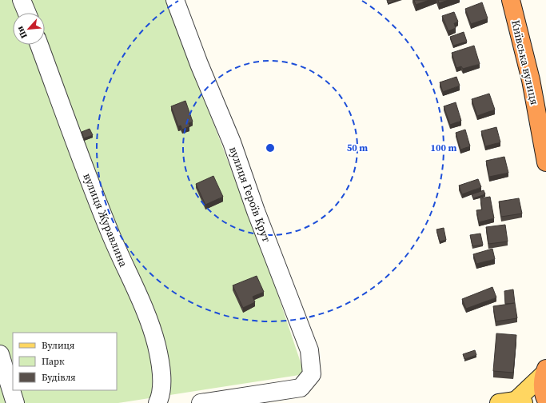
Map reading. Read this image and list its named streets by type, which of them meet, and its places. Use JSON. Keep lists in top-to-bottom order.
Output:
{
  "streets": {
    "highway": ["Київська вулиця"],
    "street": ["вулиця Героїв Крут", "вулиця Журавлина"]
  },
  "legend": ["Вулиця", "Парк", "Будівля"],
  "north": "bottom left",
  "rings": ["50 m", "100 m"]
}
